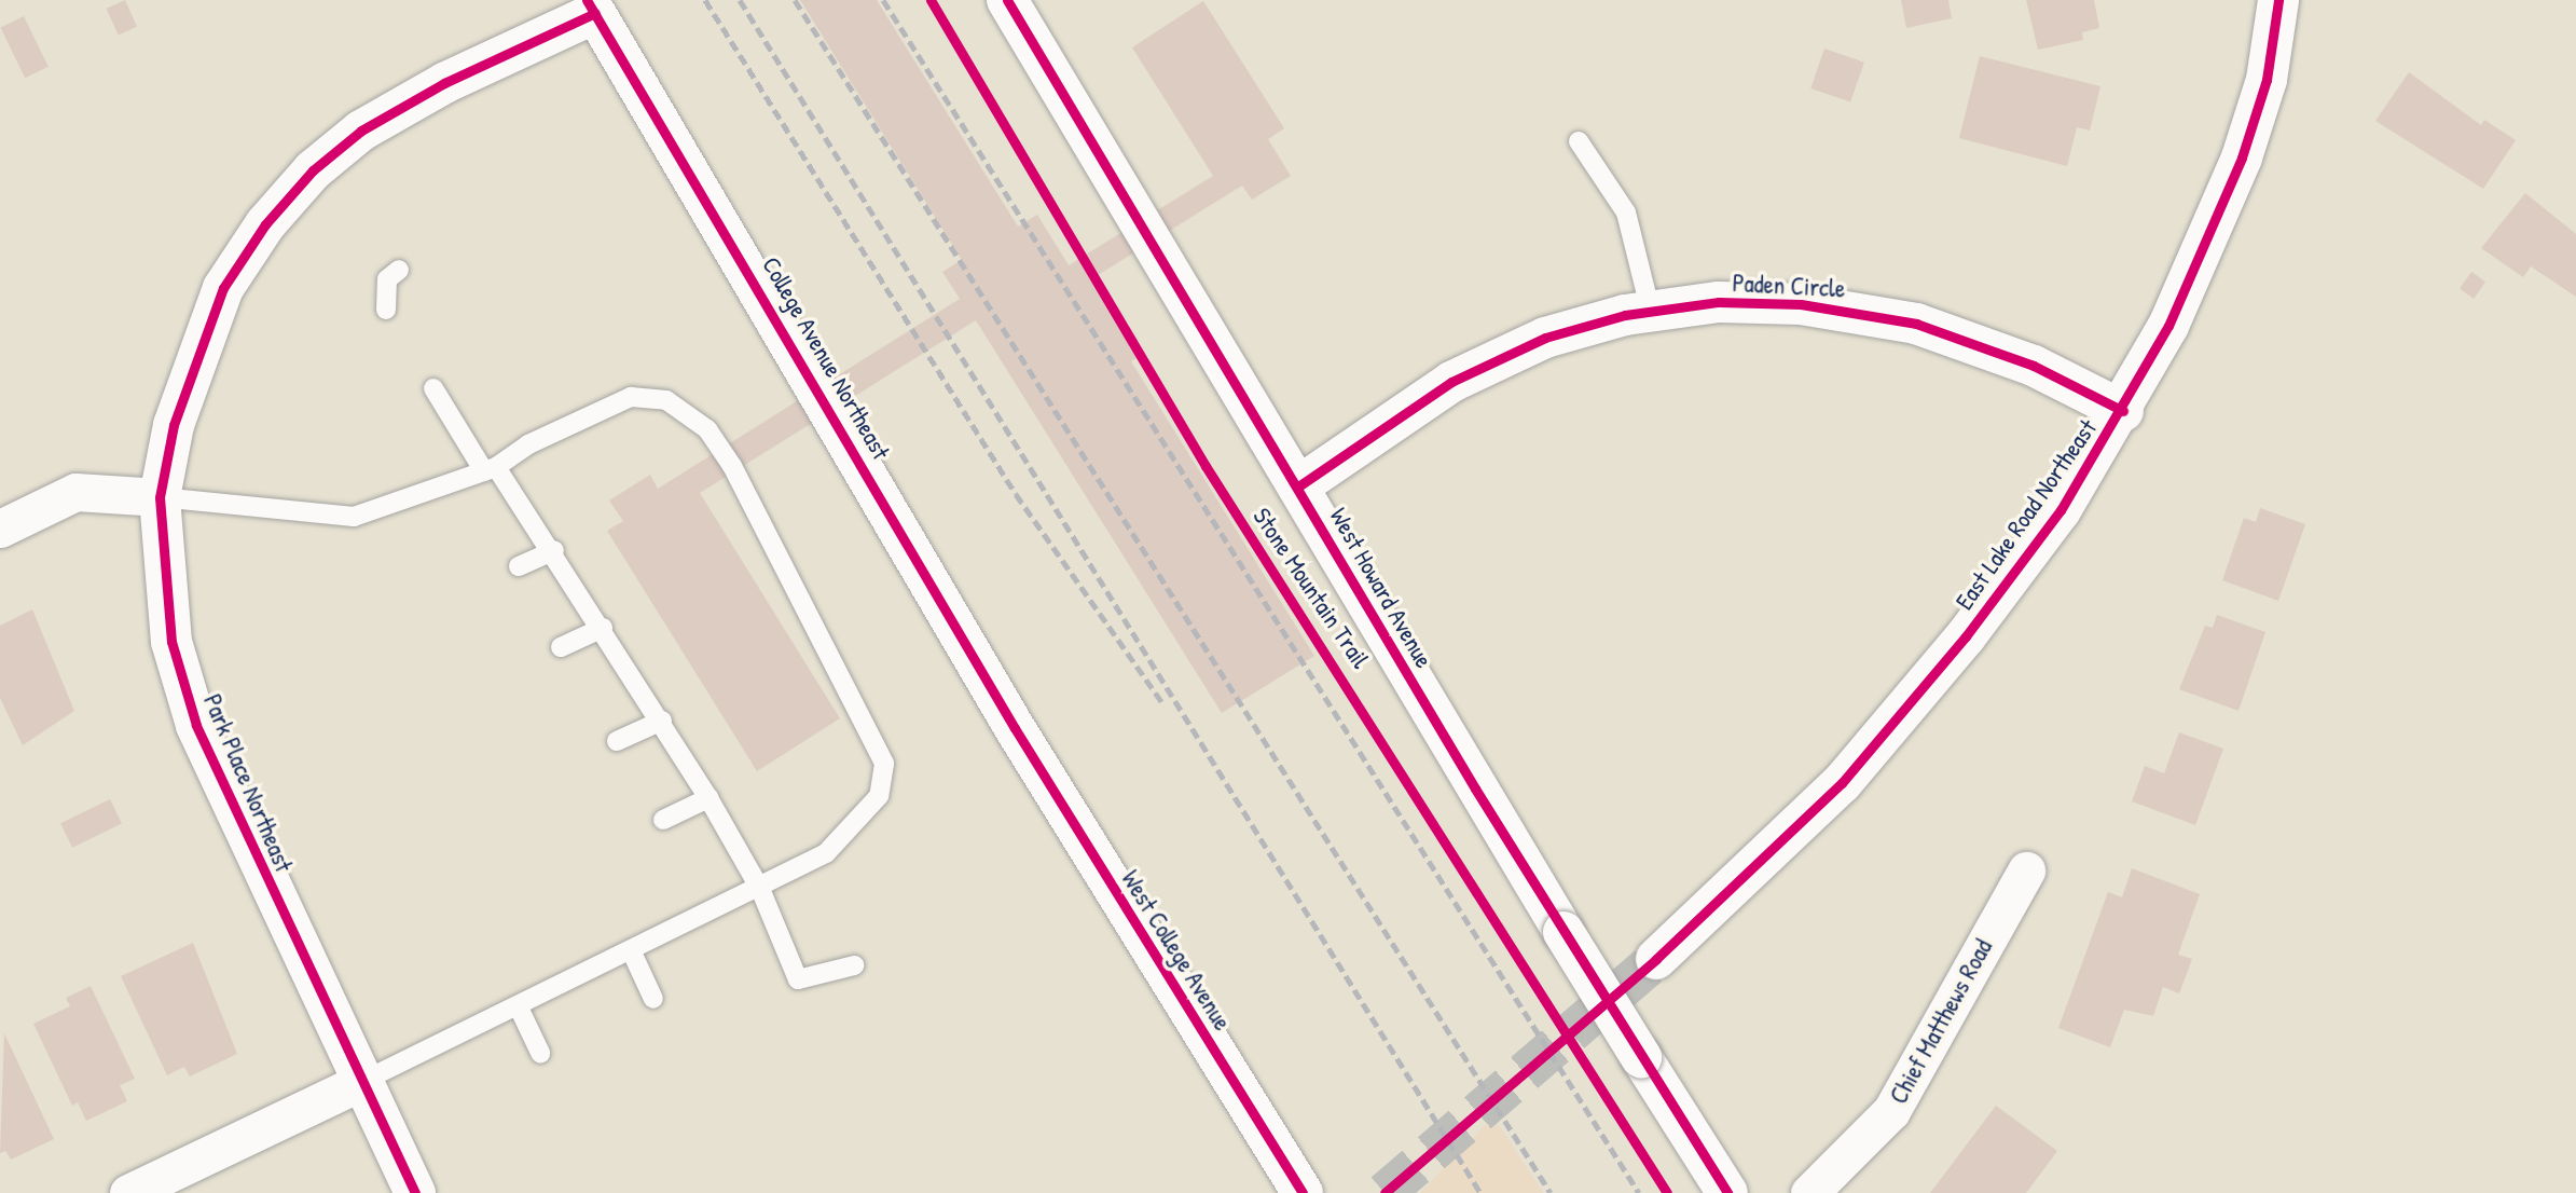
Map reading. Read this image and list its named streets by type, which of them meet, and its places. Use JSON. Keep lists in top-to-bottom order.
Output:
{
  "streets": {
    "main road": [
      "Paden Circle",
      "College Avenue Northeast",
      "East Lake Road Northeast",
      "West Howard Avenue",
      "Park Place Northeast",
      "West College Avenue"
    ],
    "street": ["Chief Matthews Road"],
    "cycle path": ["Stone Mountain Trail"]
  },
  "crossings": [
    ["Paden Circle", "East Lake Road Northeast"],
    ["Paden Circle", "West Howard Avenue"],
    ["College Avenue Northeast", "Park Place Northeast"],
    ["College Avenue Northeast", "West College Avenue"]
  ]
}
